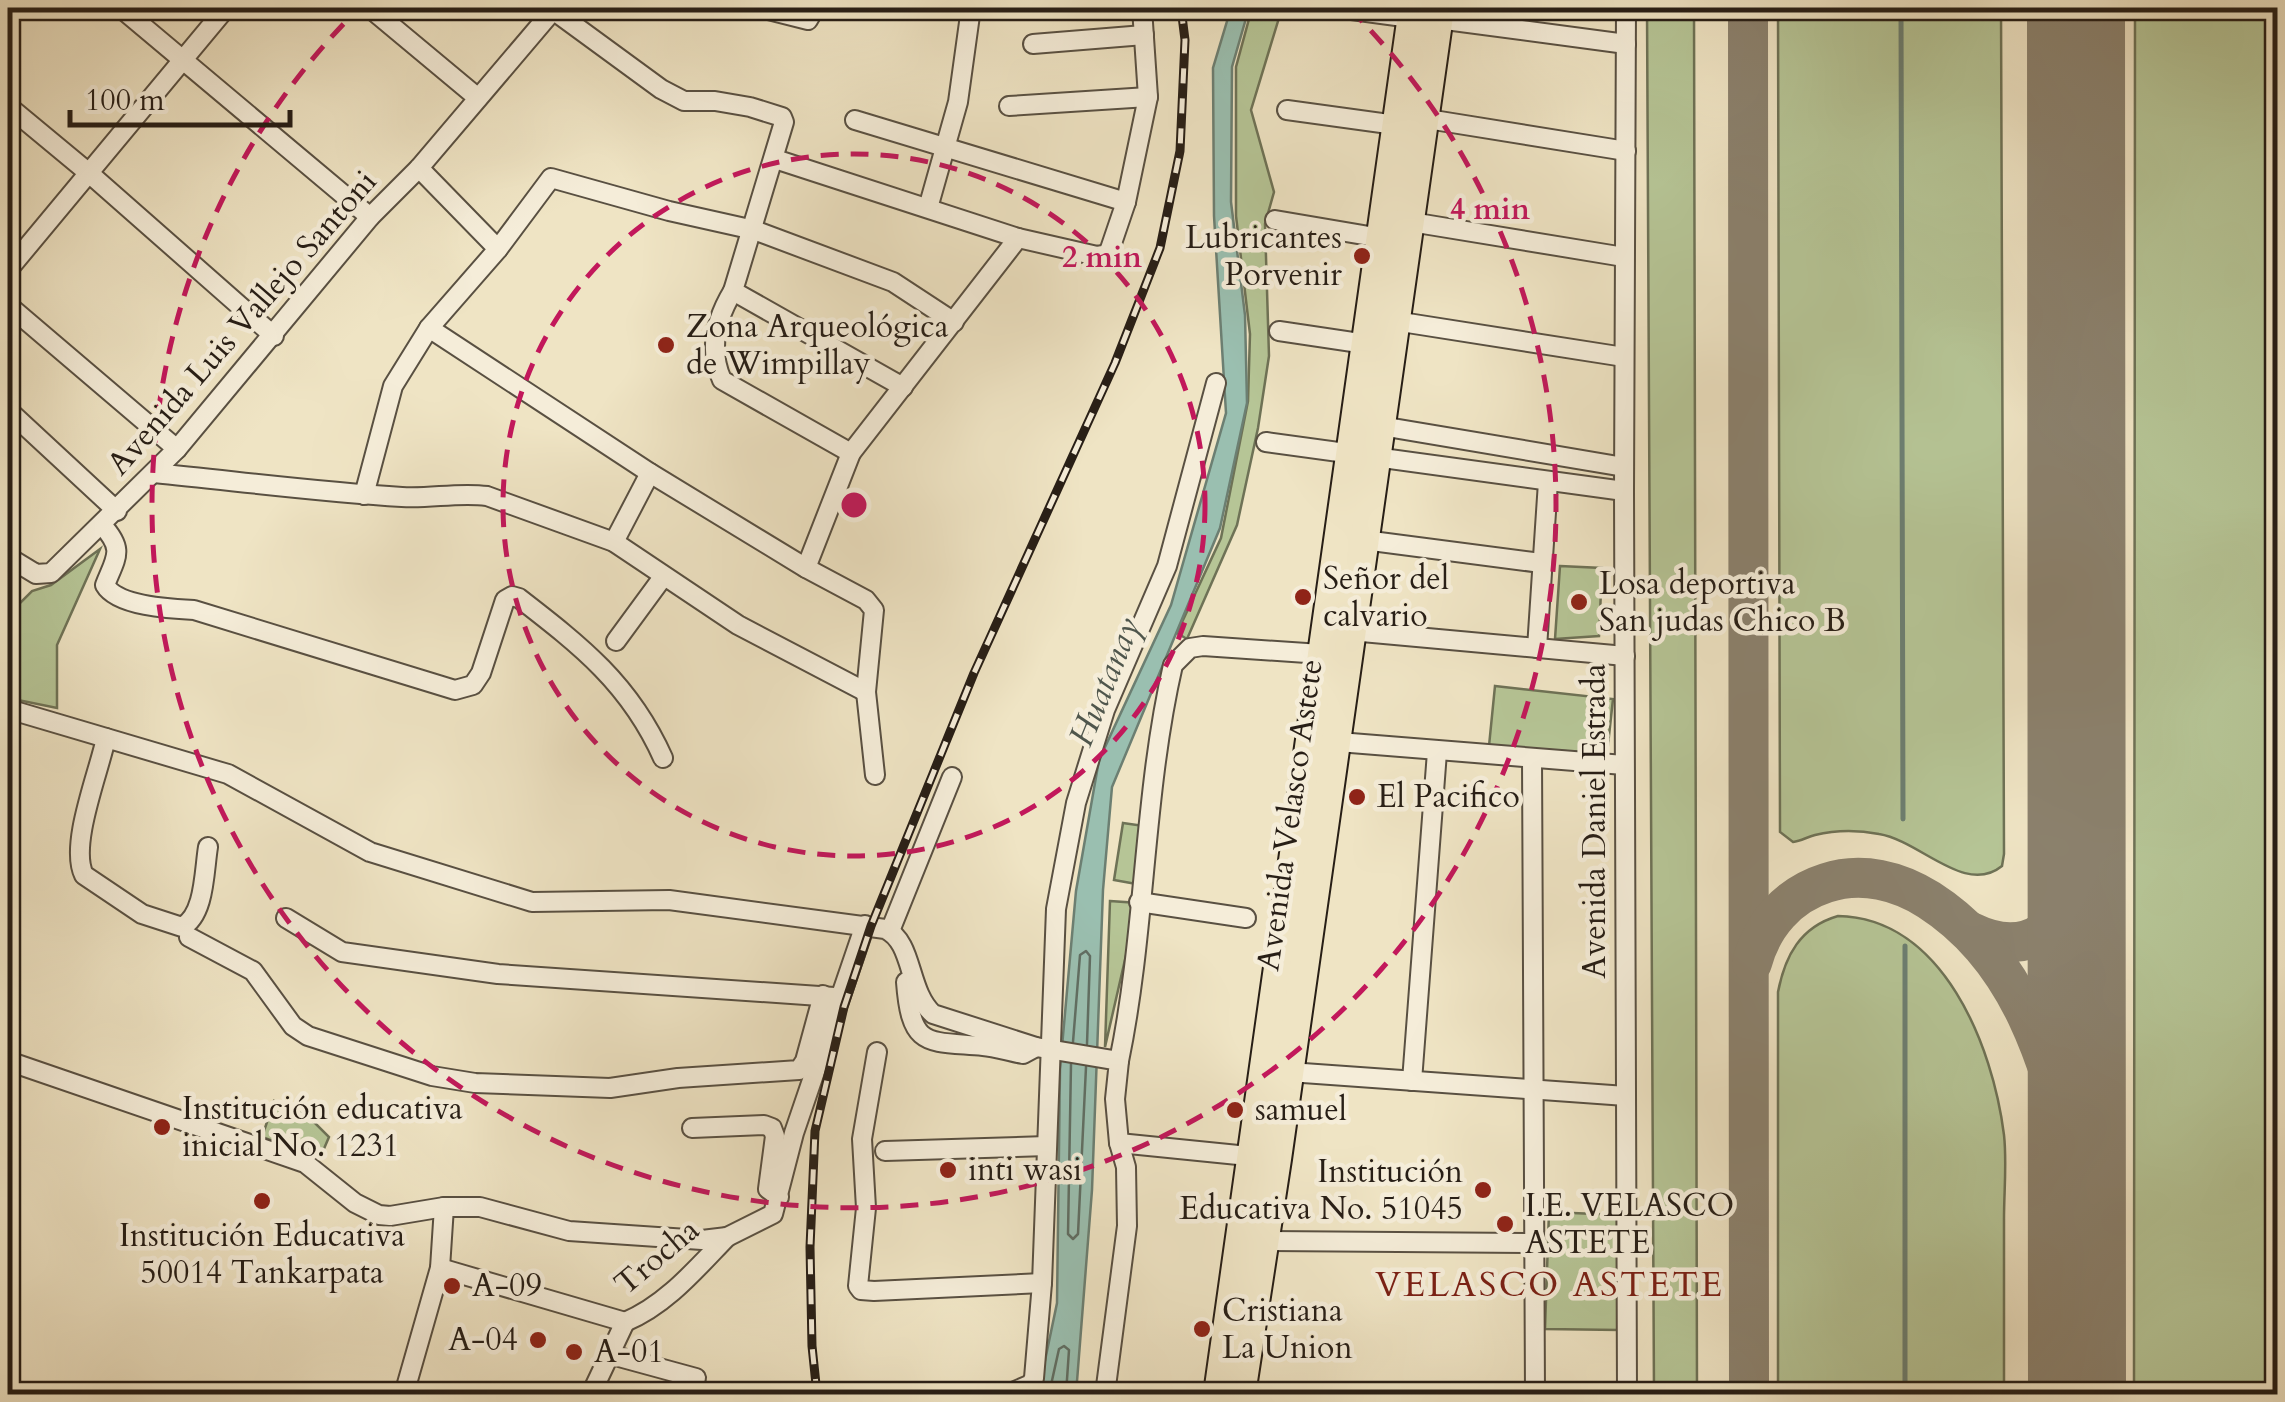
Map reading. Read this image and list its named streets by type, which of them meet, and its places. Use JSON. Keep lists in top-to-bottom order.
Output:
{
  "streets": {
    "highway": ["Avenida Velasco Astete"],
    "street": ["Avenida Luis Vallejo Santoni", "Avenida Daniel Estrada", "Trocha"]
  },
  "districts": ["VELASCO ASTETE"],
  "water": ["Huatanay"],
  "places": [
    "Lubricantes Porvenir",
    "Zona Arqueológica de Wimpillay",
    "Señor del calvario",
    "Losa deportiva San judas Chico B",
    "El Pacifico",
    "samuel",
    "Institución educativa inicial No. 1231",
    "inti wasi",
    "Institución Educativa No. 51045",
    "Institución Educativa 50014 Tankarpata",
    "I.E. VELASCO ASTETE",
    "A-09",
    "Cristiana La Union",
    "A-04",
    "A-01"
  ],
  "scale_bar": "100 m",
  "rings": ["4 min", "2 min"]
}
